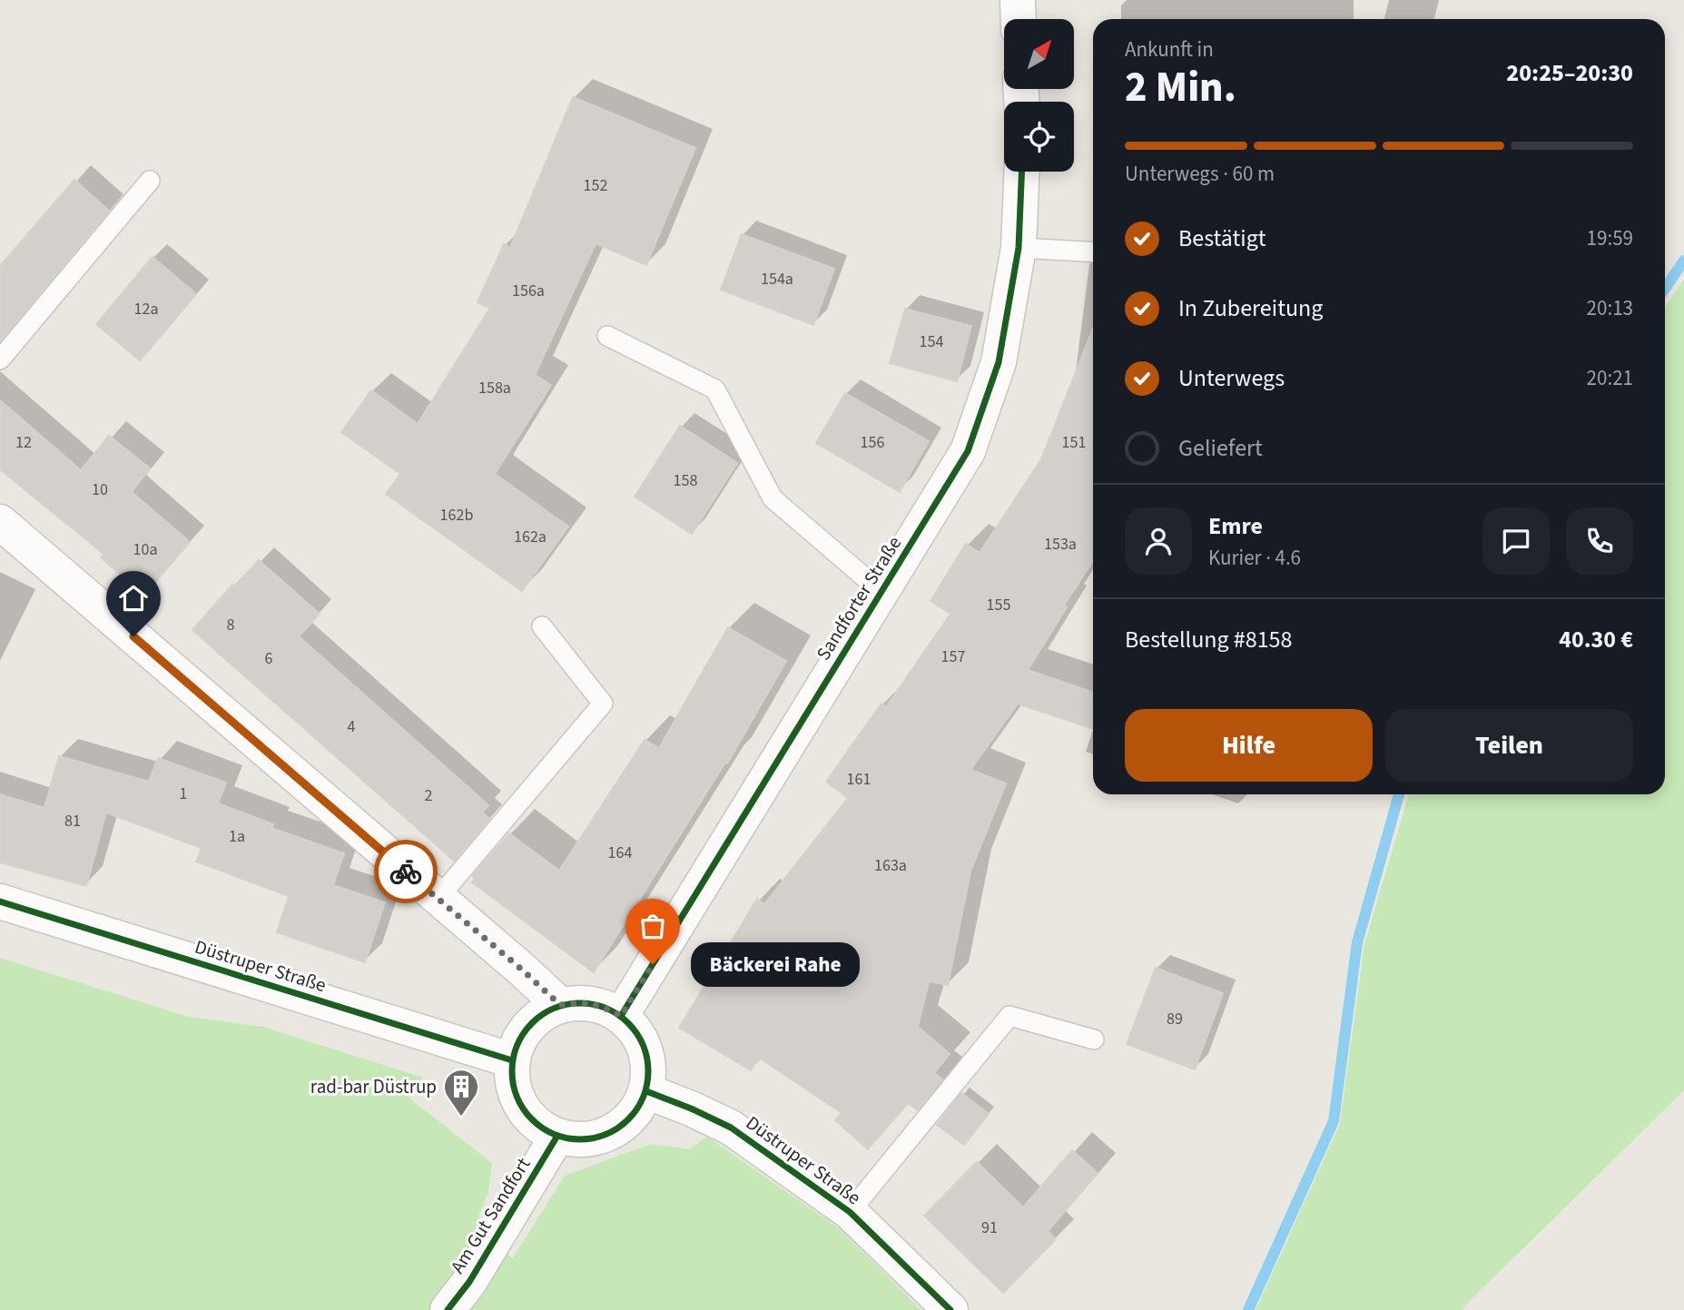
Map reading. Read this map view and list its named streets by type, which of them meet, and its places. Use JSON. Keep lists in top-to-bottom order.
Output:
{
  "streets": {
    "street": ["Sandforter Straße", "Düstruper Straße", "Am Gut Sandfort"]
  },
  "crossings": [
    ["Sandforter Straße", "Düstruper Straße"],
    ["Sandforter Straße", "Am Gut Sandfort"],
    ["Düstruper Straße", "Am Gut Sandfort"]
  ],
  "places": {
    "other": ["Bäckerei Rahe"],
    "building": ["rad-bar Düstrup"]
  },
  "house_numbers": [
    "152",
    "154a",
    "156a",
    "12a",
    "154",
    "158a",
    "12",
    "156",
    "151",
    "158",
    "10",
    "162b",
    "162a",
    "153a",
    "10a",
    "155",
    "8",
    "157",
    "6",
    "4",
    "161",
    "1",
    "2",
    "81",
    "1a",
    "164",
    "163a",
    "89",
    "91"
  ],
  "north": "top right",
  "page": {
    "heading": ["2 Min.", "Ankunft in", "20:25–20:30"],
    "panel": [
      "Emre",
      "Kurier · 4.6",
      "Bestellung #8158",
      "40.30 €"
    ],
    "bar": "Unterwegs · 60 m",
    "list": [
      ["Bestätigt", "19:59"],
      ["In Zubereitung", "20:13"],
      ["Unterwegs", "20:21"],
      "Geliefert"
    ],
    "buttons": ["Hilfe", "Teilen"],
    "bubble": "Bäckerei Rahe"
  }
}
